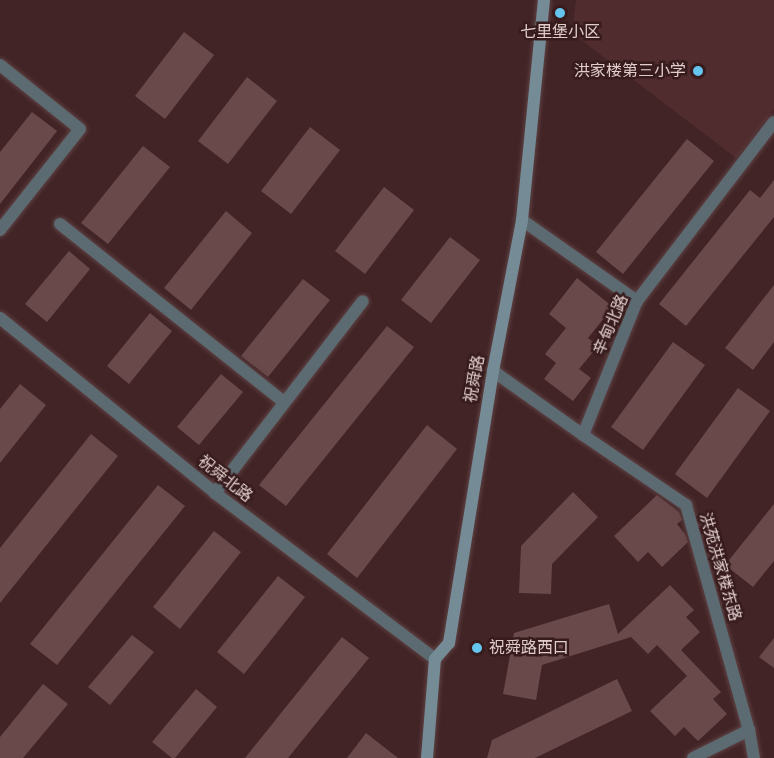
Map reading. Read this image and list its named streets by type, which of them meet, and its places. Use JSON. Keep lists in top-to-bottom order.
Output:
{
  "streets": {
    "main road": ["祝舜路"],
    "street": ["辛甸北路", "祝舜北路", "洪苑洪家楼东路"]
  },
  "crossings": [
    ["辛甸北路", "洪苑洪家楼东路"],
    ["祝舜路", "祝舜北路"]
  ],
  "places": ["七里堡小区", "洪家楼第三小学", "祝舜路西口"]
}
